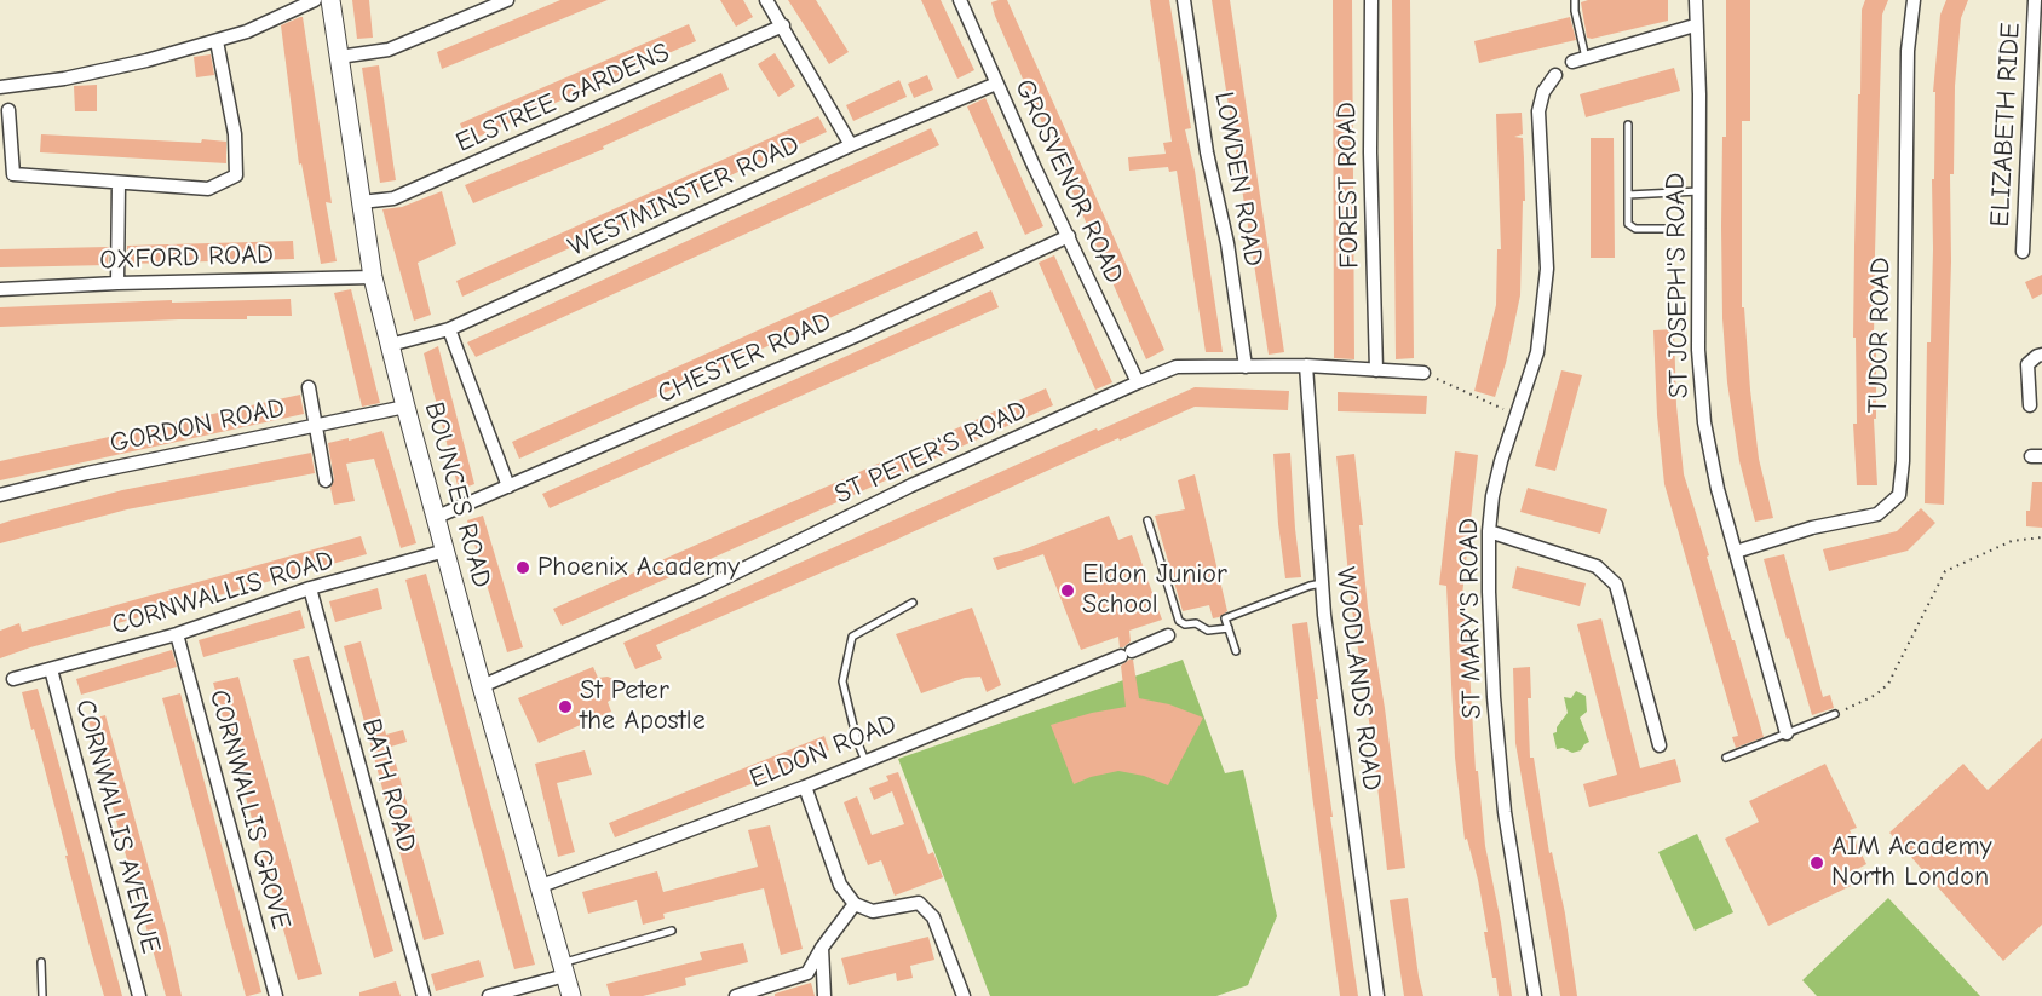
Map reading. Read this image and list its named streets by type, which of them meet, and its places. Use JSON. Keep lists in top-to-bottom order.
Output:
{
  "streets": {
    "street": [
      "ELSTREE GARDENS",
      "ELIZABETH RIDE",
      "LOWDEN ROAD",
      "GROSVENOR ROAD",
      "FOREST ROAD",
      "WESTMINSTER ROAD",
      "OXFORD ROAD",
      "ST JOSEPH'S ROAD",
      "TUDOR ROAD",
      "CHESTER ROAD",
      "GORDON ROAD",
      "ST PETER'S ROAD",
      "BOUNCES ROAD",
      "CORNWALLIS ROAD",
      "ST MARY'S ROAD",
      "WOODLANDS ROAD",
      "ELDON ROAD",
      "BATH ROAD",
      "CORNWALLIS GROVE",
      "CORNWALLIS AVENUE"
    ]
  },
  "crossings": [
    ["ELSTREE GARDENS", "BOUNCES ROAD"],
    ["LOWDEN ROAD", "ST PETER'S ROAD"],
    ["GROSVENOR ROAD", "WESTMINSTER ROAD"],
    ["GROSVENOR ROAD", "CHESTER ROAD"],
    ["GROSVENOR ROAD", "ST PETER'S ROAD"],
    ["FOREST ROAD", "ST PETER'S ROAD"],
    ["WESTMINSTER ROAD", "BOUNCES ROAD"],
    ["OXFORD ROAD", "BOUNCES ROAD"],
    ["ST JOSEPH'S ROAD", "TUDOR ROAD"],
    ["CHESTER ROAD", "BOUNCES ROAD"],
    ["GORDON ROAD", "BOUNCES ROAD"],
    ["ST PETER'S ROAD", "BOUNCES ROAD"],
    ["ST PETER'S ROAD", "WOODLANDS ROAD"],
    ["BOUNCES ROAD", "CORNWALLIS ROAD"],
    ["BOUNCES ROAD", "ELDON ROAD"],
    ["CORNWALLIS ROAD", "BATH ROAD"],
    ["CORNWALLIS ROAD", "CORNWALLIS GROVE"],
    ["CORNWALLIS ROAD", "CORNWALLIS AVENUE"]
  ],
  "places": [
    "Phoenix Academy",
    "Eldon Junior School",
    "St Peter the Apostle",
    "AIM Academy North London"
  ]
}
